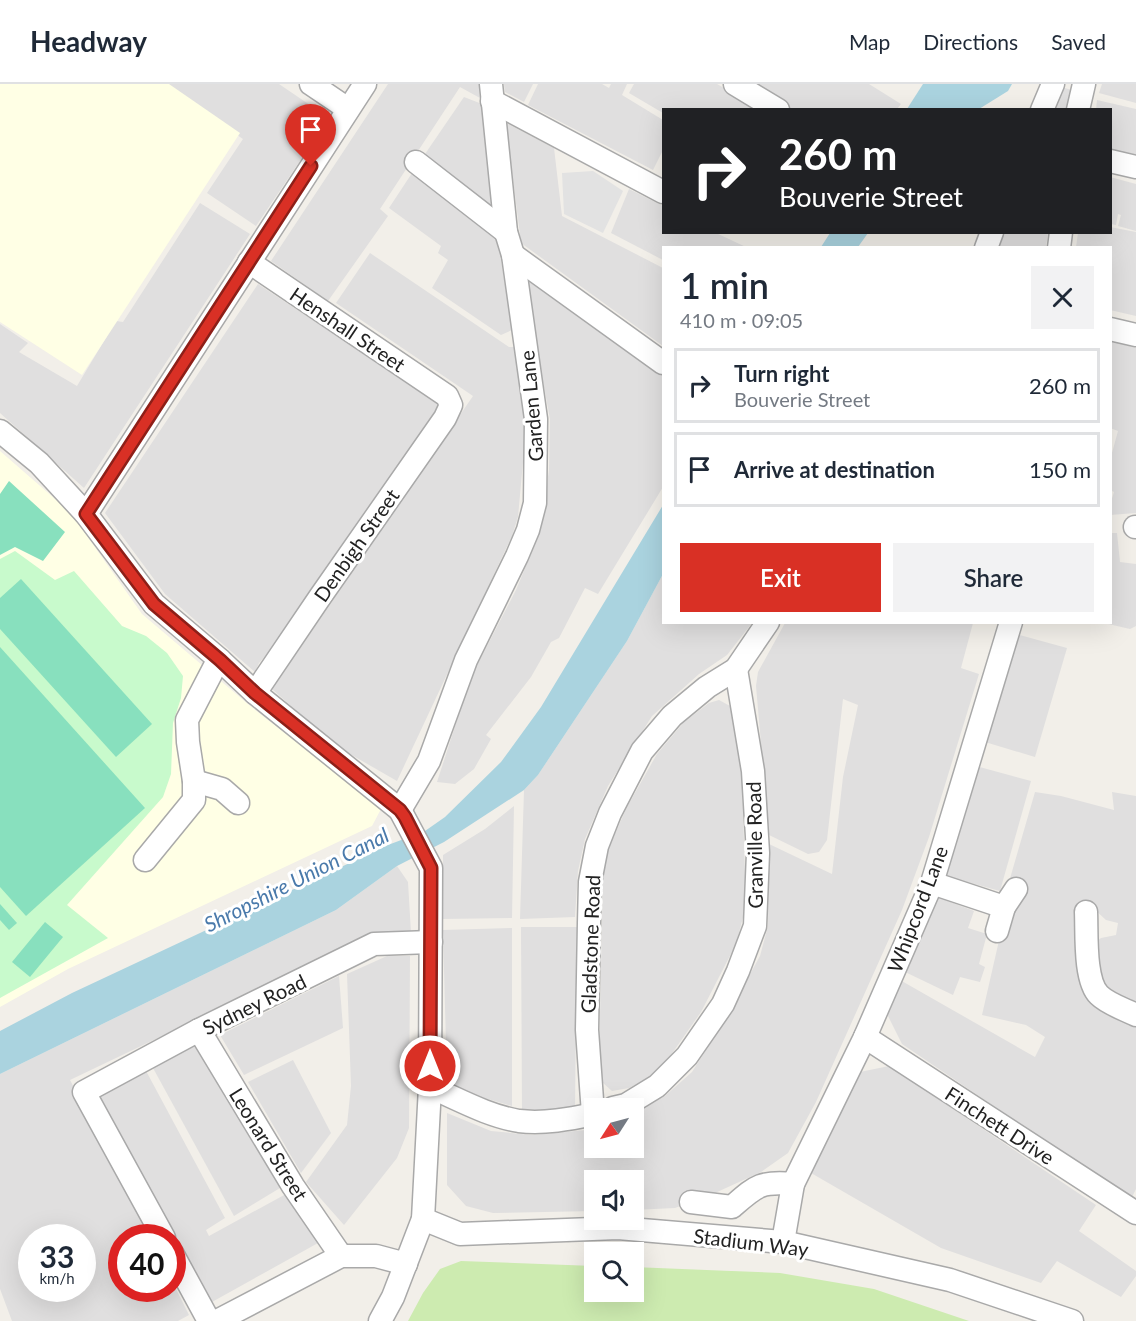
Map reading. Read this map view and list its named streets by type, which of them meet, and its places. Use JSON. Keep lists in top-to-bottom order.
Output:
{
  "streets": {
    "street": [
      "Henshall Street",
      "Garden Lane",
      "Denbigh Street",
      "Granville Road",
      "Whipcord Lane",
      "Gladstone Road",
      "Sydney Road",
      "Finchett Drive",
      "Leonard Street",
      "Stadium Way"
    ]
  },
  "crossings": [
    ["Henshall Street", "Denbigh Street"],
    ["Granville Road", "Gladstone Road"],
    ["Whipcord Lane", "Finchett Drive"],
    ["Whipcord Lane", "Stadium Way"],
    ["Sydney Road", "Leonard Street"]
  ],
  "water": ["Shropshire Union Canal"],
  "north": "bottom left",
  "page": {
    "header": "Headway",
    "nav": ["Map", "Directions", "Saved"],
    "turn": ["260 m", "Bouverie Street"],
    "heading": ["1 min", "410 m · 09:05"],
    "list": [
      {
        "name": "Turn right",
        "note": "Bouverie Street",
        "value": "260 m"
      },
      {
        "name": "Arrive at destination",
        "value": "150 m"
      }
    ],
    "buttons": ["Exit", "Share"],
    "speed": "33 km/h",
    "limit": "40"
  }
}
